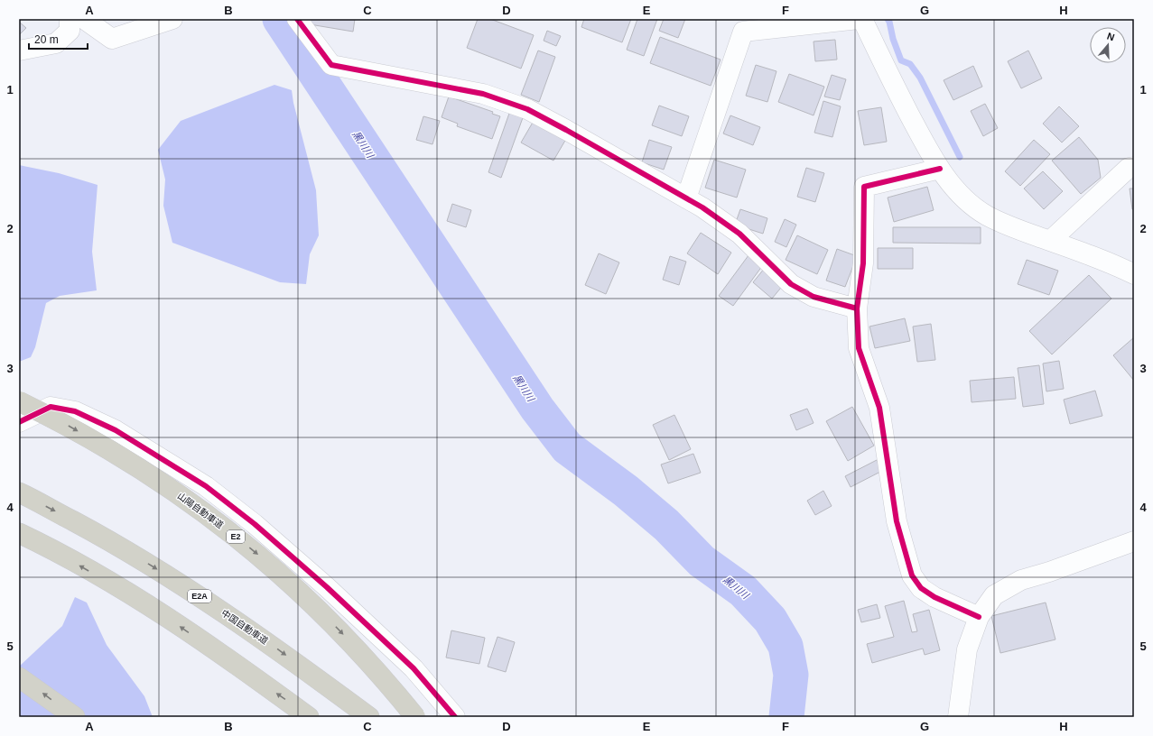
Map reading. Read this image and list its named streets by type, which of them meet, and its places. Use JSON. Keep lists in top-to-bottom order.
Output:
{
  "streets": {
    "highway": [
      "山陽自動車道",
      "E2",
      "E2A",
      "中国自動車道"
    ]
  },
  "water": ["黒川川"],
  "scale_bar": "20 m",
  "north": "top",
  "grid": {
    "columns": [
      "A",
      "B",
      "C",
      "D",
      "E",
      "F",
      "G",
      "H"
    ],
    "rows": [
      "1",
      "2",
      "3",
      "4",
      "5"
    ]
  }
}
